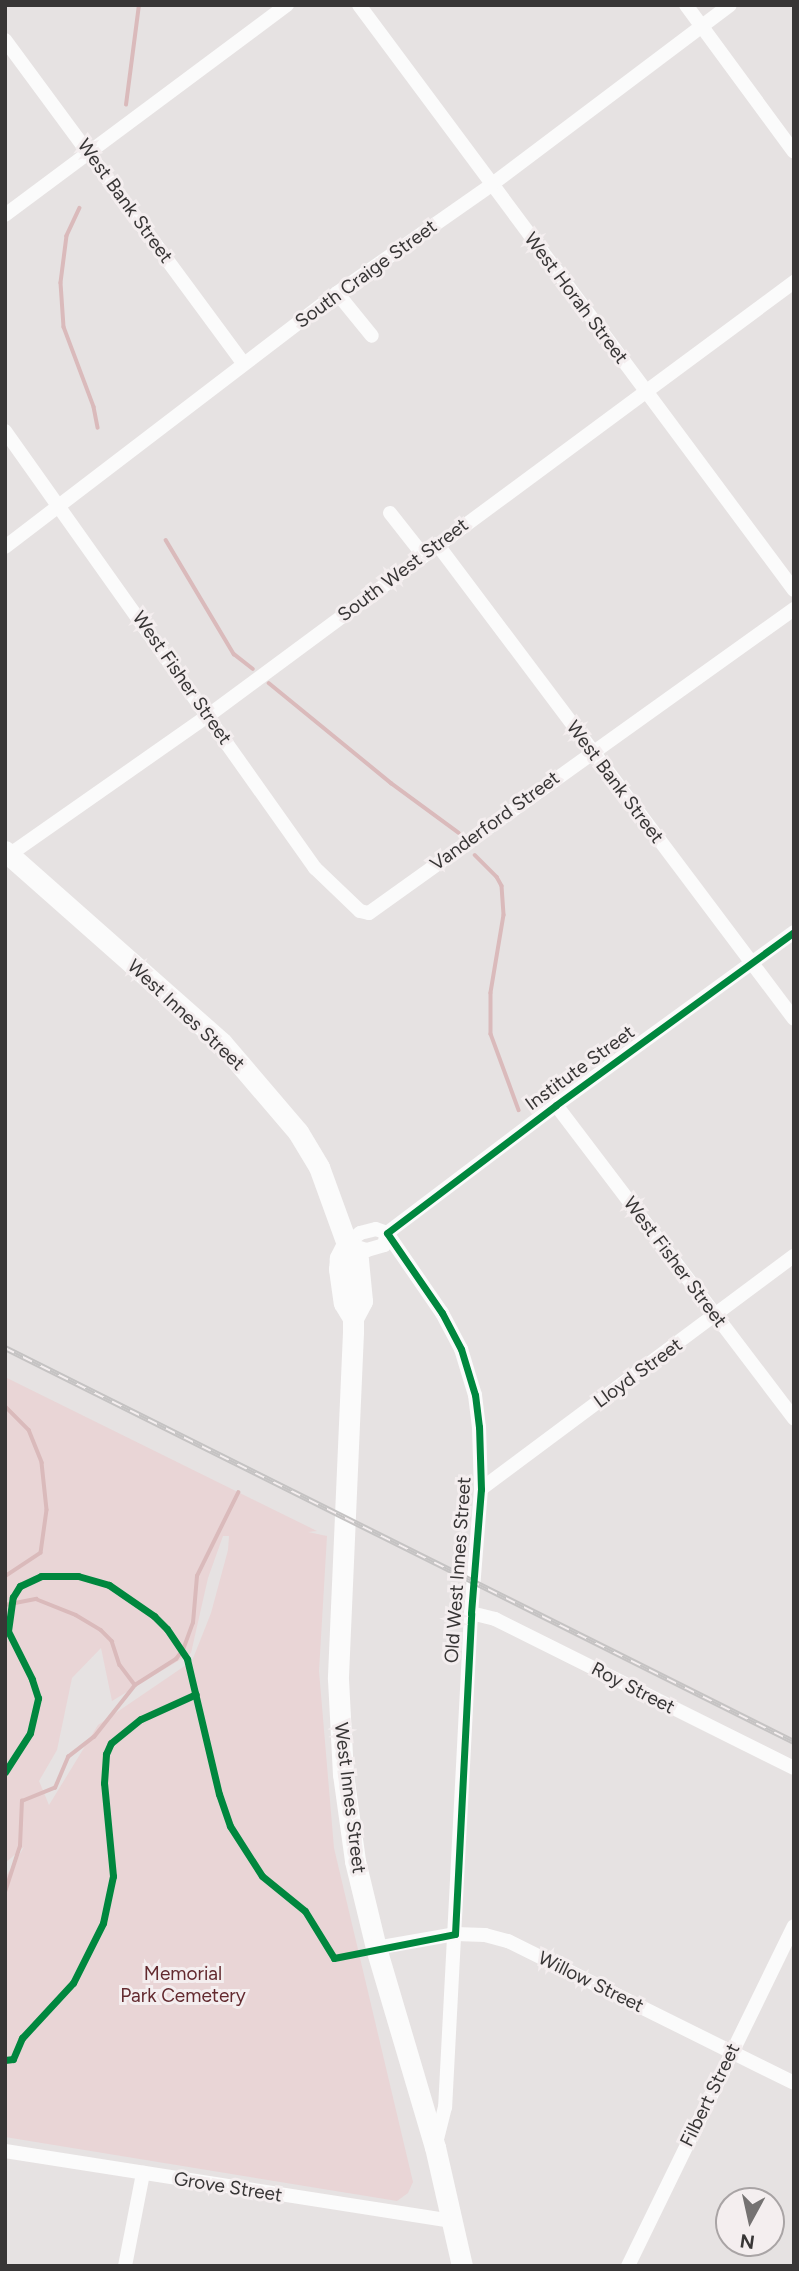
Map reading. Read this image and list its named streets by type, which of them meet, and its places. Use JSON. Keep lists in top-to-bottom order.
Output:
{
  "streets": {
    "main road": ["West Innes Street"],
    "street": [
      "West Bank Street",
      "South Craige Street",
      "West Horah Street",
      "South West Street",
      "West Fisher Street",
      "Vanderford Street",
      "Institute Street",
      "Lloyd Street",
      "Old West Innes Street",
      "Roy Street",
      "Willow Street",
      "Filbert Street",
      "Grove Street"
    ]
  },
  "crossings": [
    ["West Bank Street", "South Craige Street"],
    ["West Bank Street", "South West Street"],
    ["West Bank Street", "Vanderford Street"],
    ["West Bank Street", "Institute Street"],
    ["South Craige Street", "West Horah Street"],
    ["South Craige Street", "West Fisher Street"],
    ["West Horah Street", "South West Street"],
    ["South West Street", "West Fisher Street"],
    ["South West Street", "West Innes Street"],
    ["West Fisher Street", "Vanderford Street"],
    ["West Fisher Street", "Institute Street"],
    ["West Fisher Street", "Lloyd Street"],
    ["West Innes Street", "Institute Street"],
    ["West Innes Street", "Old West Innes Street"],
    ["West Innes Street", "Willow Street"],
    ["West Innes Street", "Grove Street"],
    ["Institute Street", "Old West Innes Street"],
    ["Lloyd Street", "Old West Innes Street"],
    ["Old West Innes Street", "Roy Street"],
    ["Old West Innes Street", "Willow Street"],
    ["Willow Street", "Filbert Street"]
  ],
  "parks": ["Memorial Park Cemetery"],
  "north": "bottom"
}
